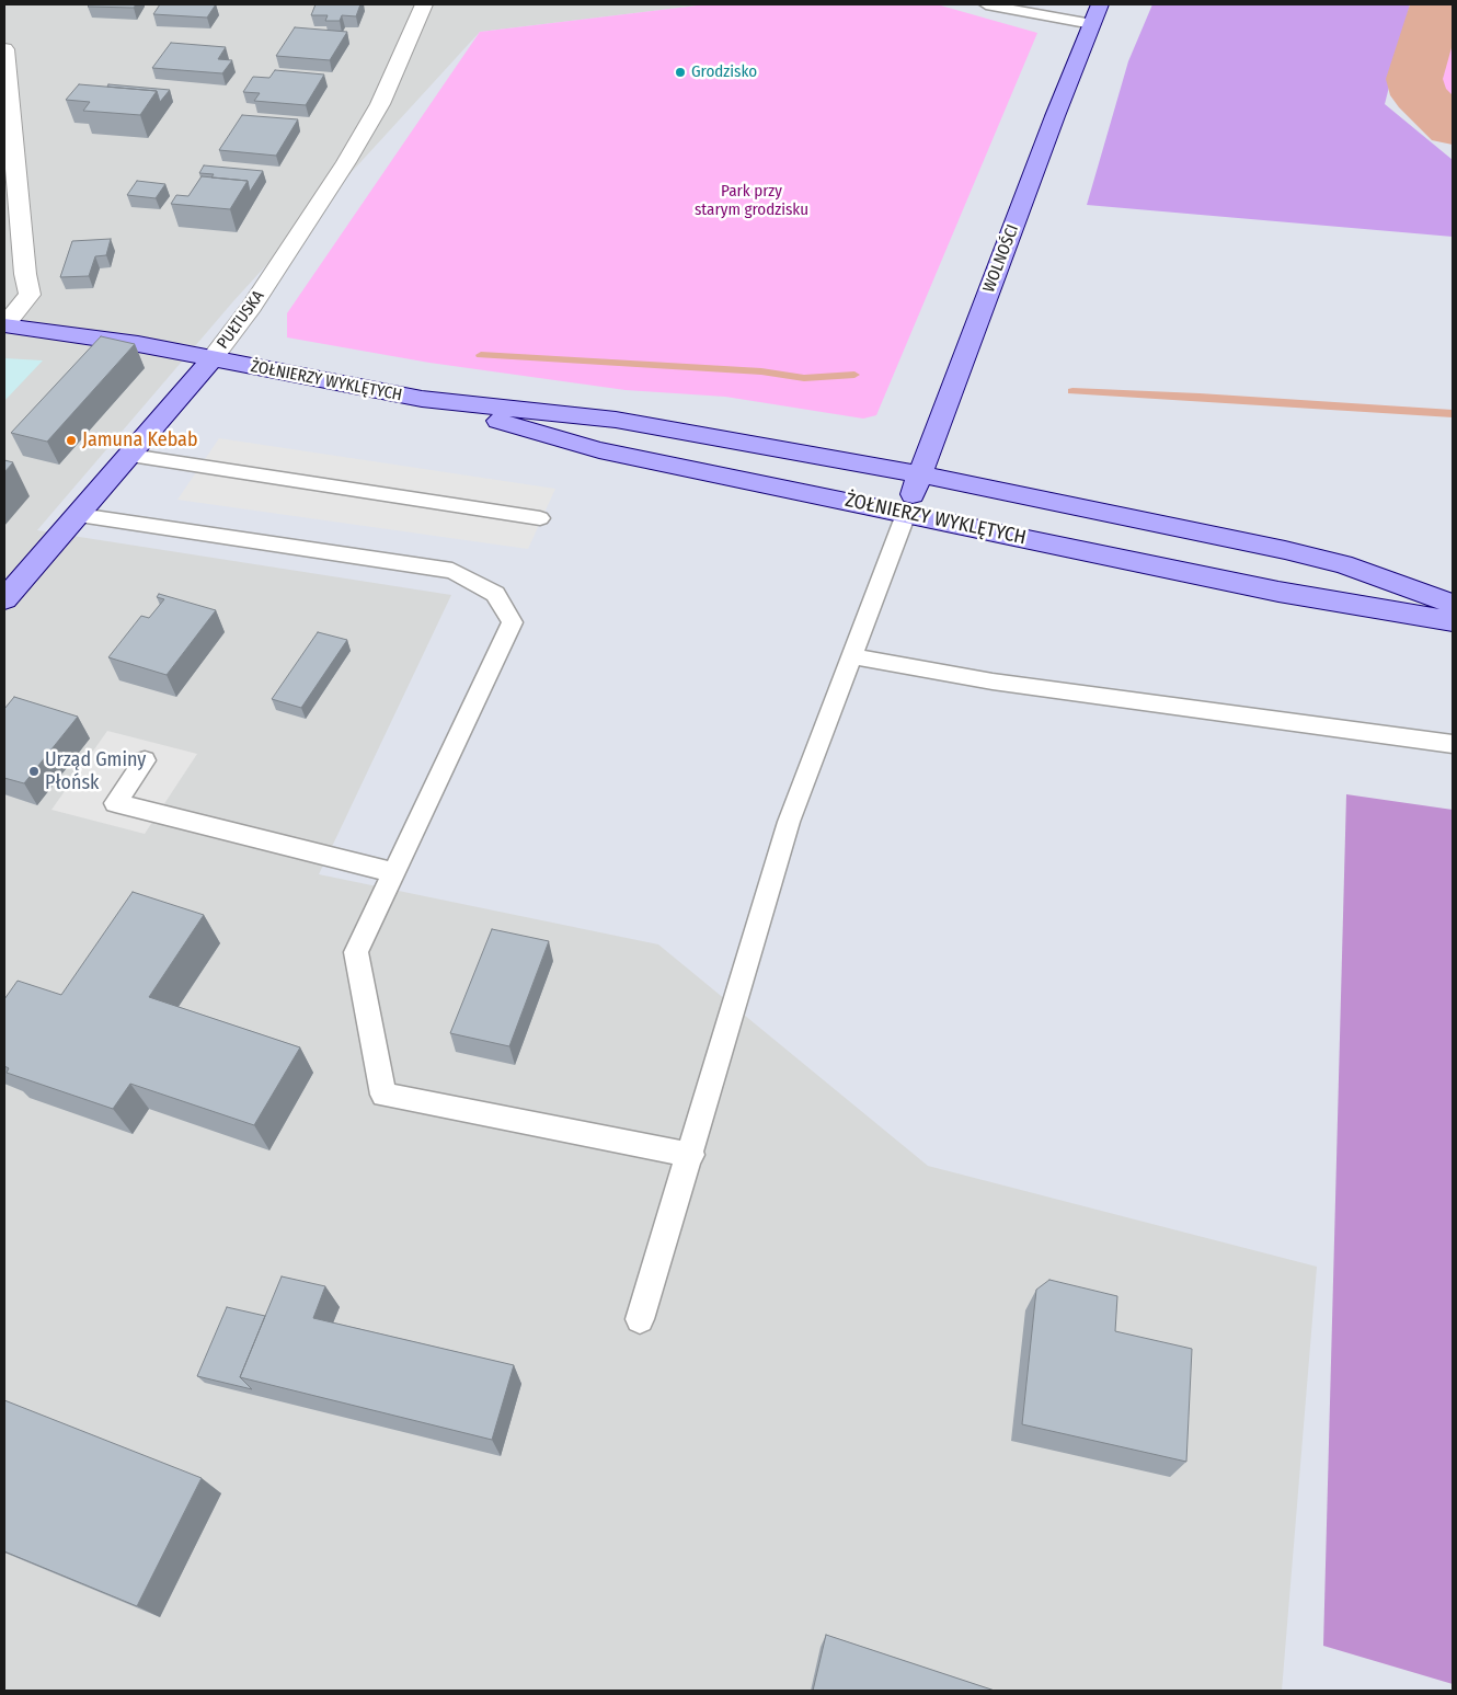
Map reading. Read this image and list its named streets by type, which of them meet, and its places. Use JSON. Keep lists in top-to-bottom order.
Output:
{
  "streets": {
    "street": ["WOLNOŚCI", "PUŁTUSKA", "ŻOŁNIERZY WYKLĘTYCH"]
  },
  "crossings": [
    ["WOLNOŚCI", "ŻOŁNIERZY WYKLĘTYCH"],
    ["PUŁTUSKA", "ŻOŁNIERZY WYKLĘTYCH"]
  ],
  "parks": ["Park przy starym grodzisku"],
  "places": ["Grodzisko", "Jamuna Kebab", "Urząd Gminy Płońsk"]
}
